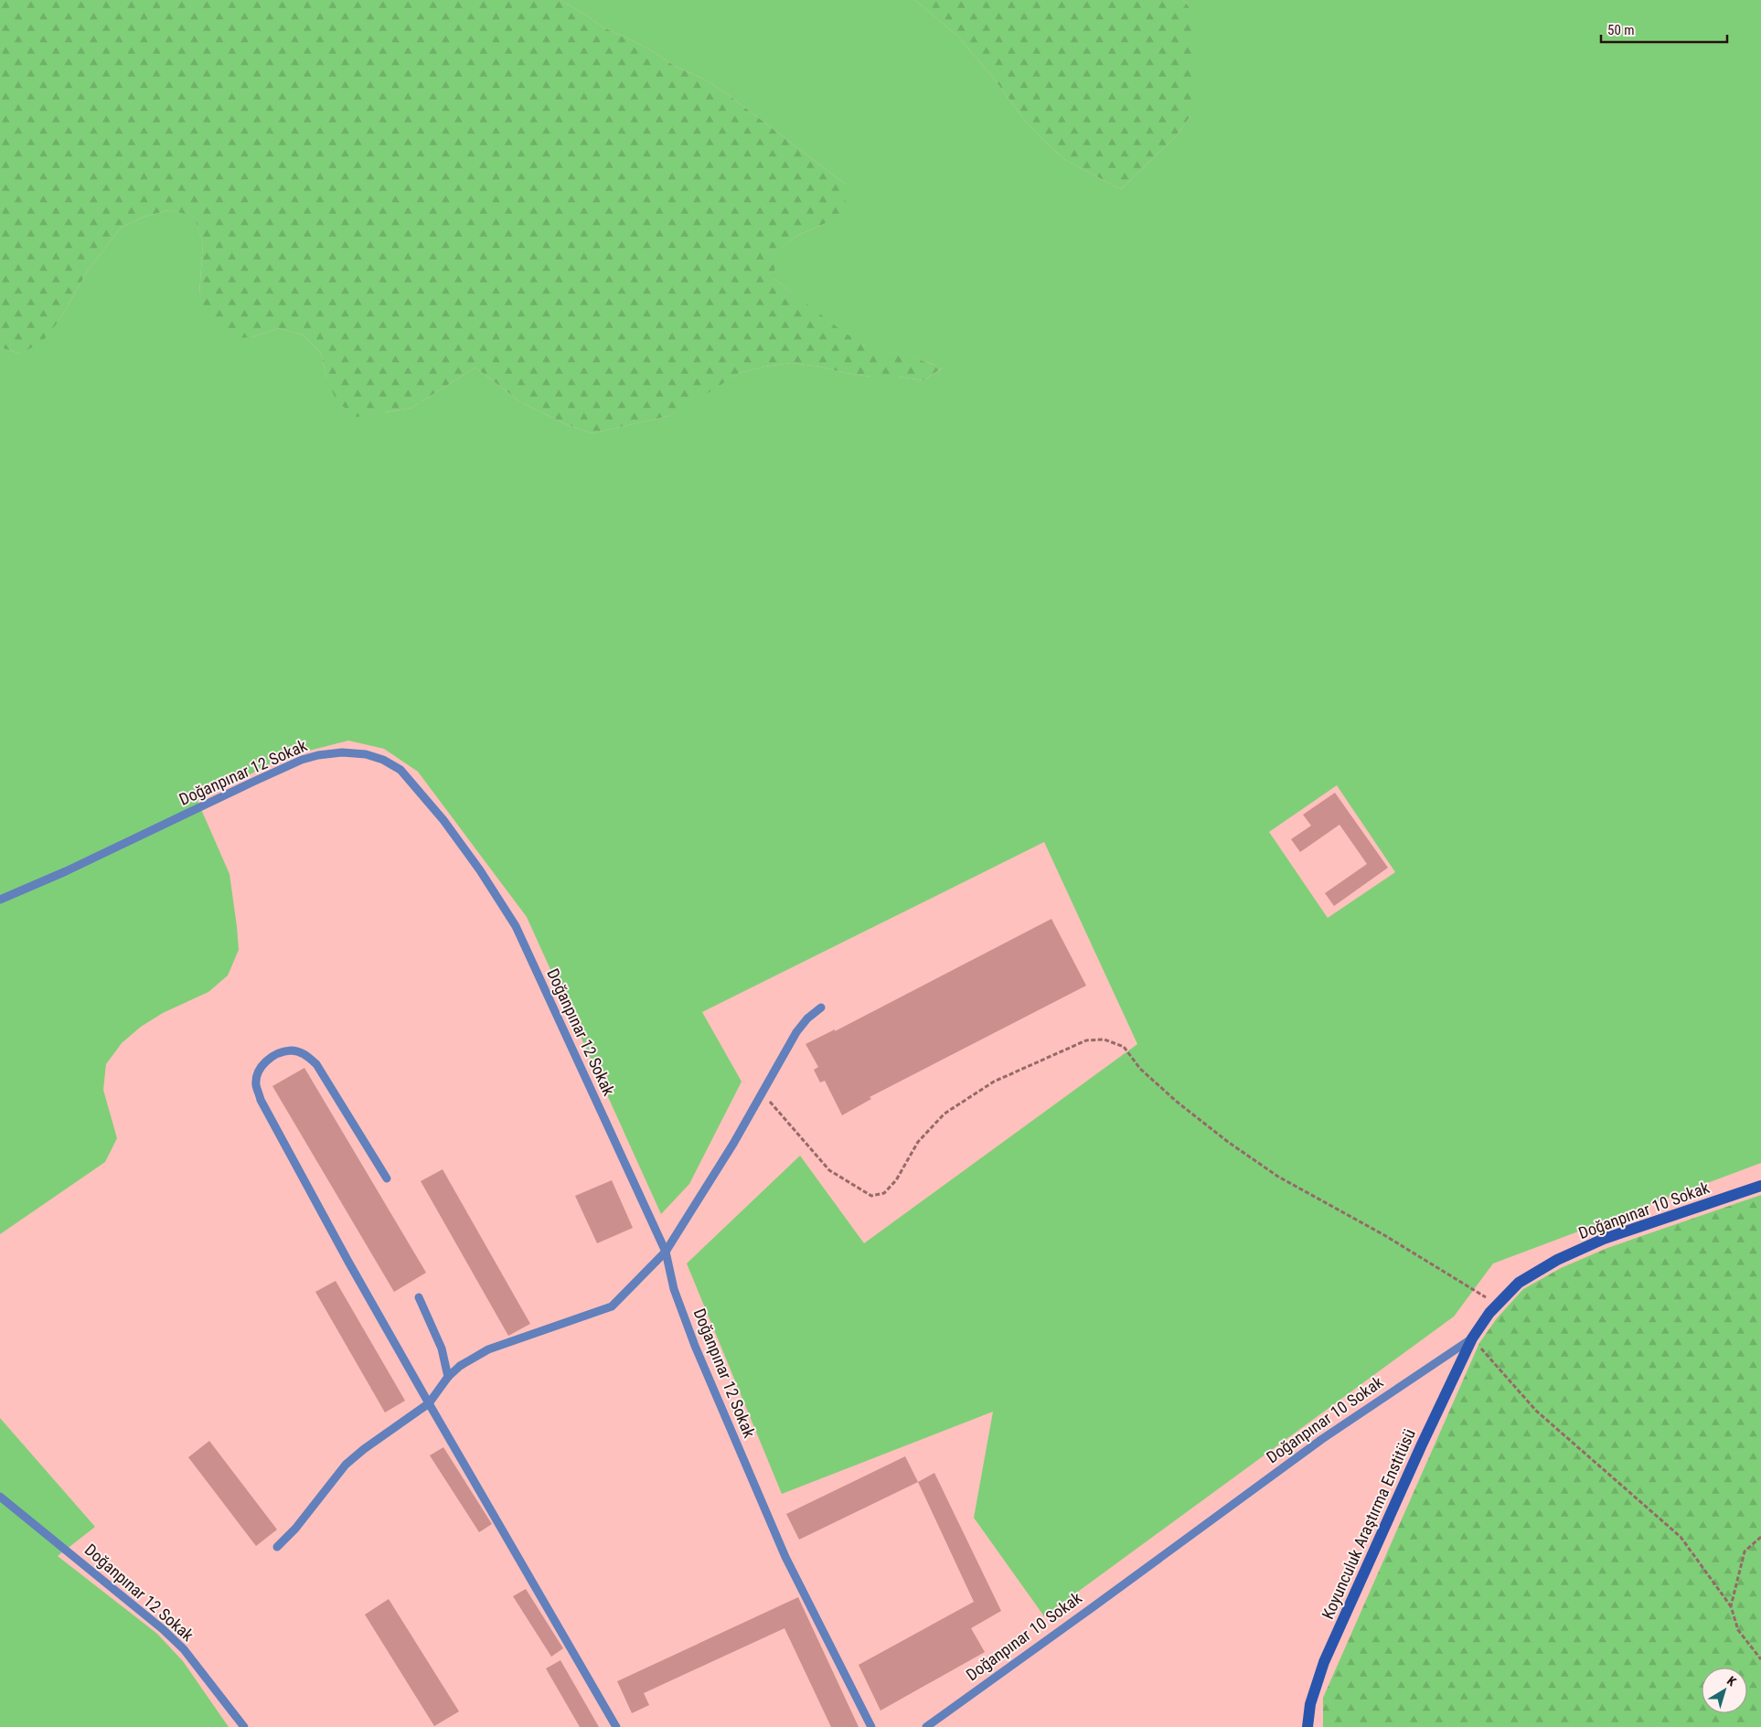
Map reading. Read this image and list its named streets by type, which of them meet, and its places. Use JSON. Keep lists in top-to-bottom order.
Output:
{
  "streets": {
    "street": ["Doğanpınar 10 Sokak", "Koyunculuk Araştırma Enstitüsü"],
    "lane": ["Doğanpınar 12 Sokak"]
  },
  "crossings": [
    ["Doğanpınar 10 Sokak", "Koyunculuk Araştırma Enstitüsü"]
  ],
  "scale_bar": "50 m",
  "north": "top right"
}
